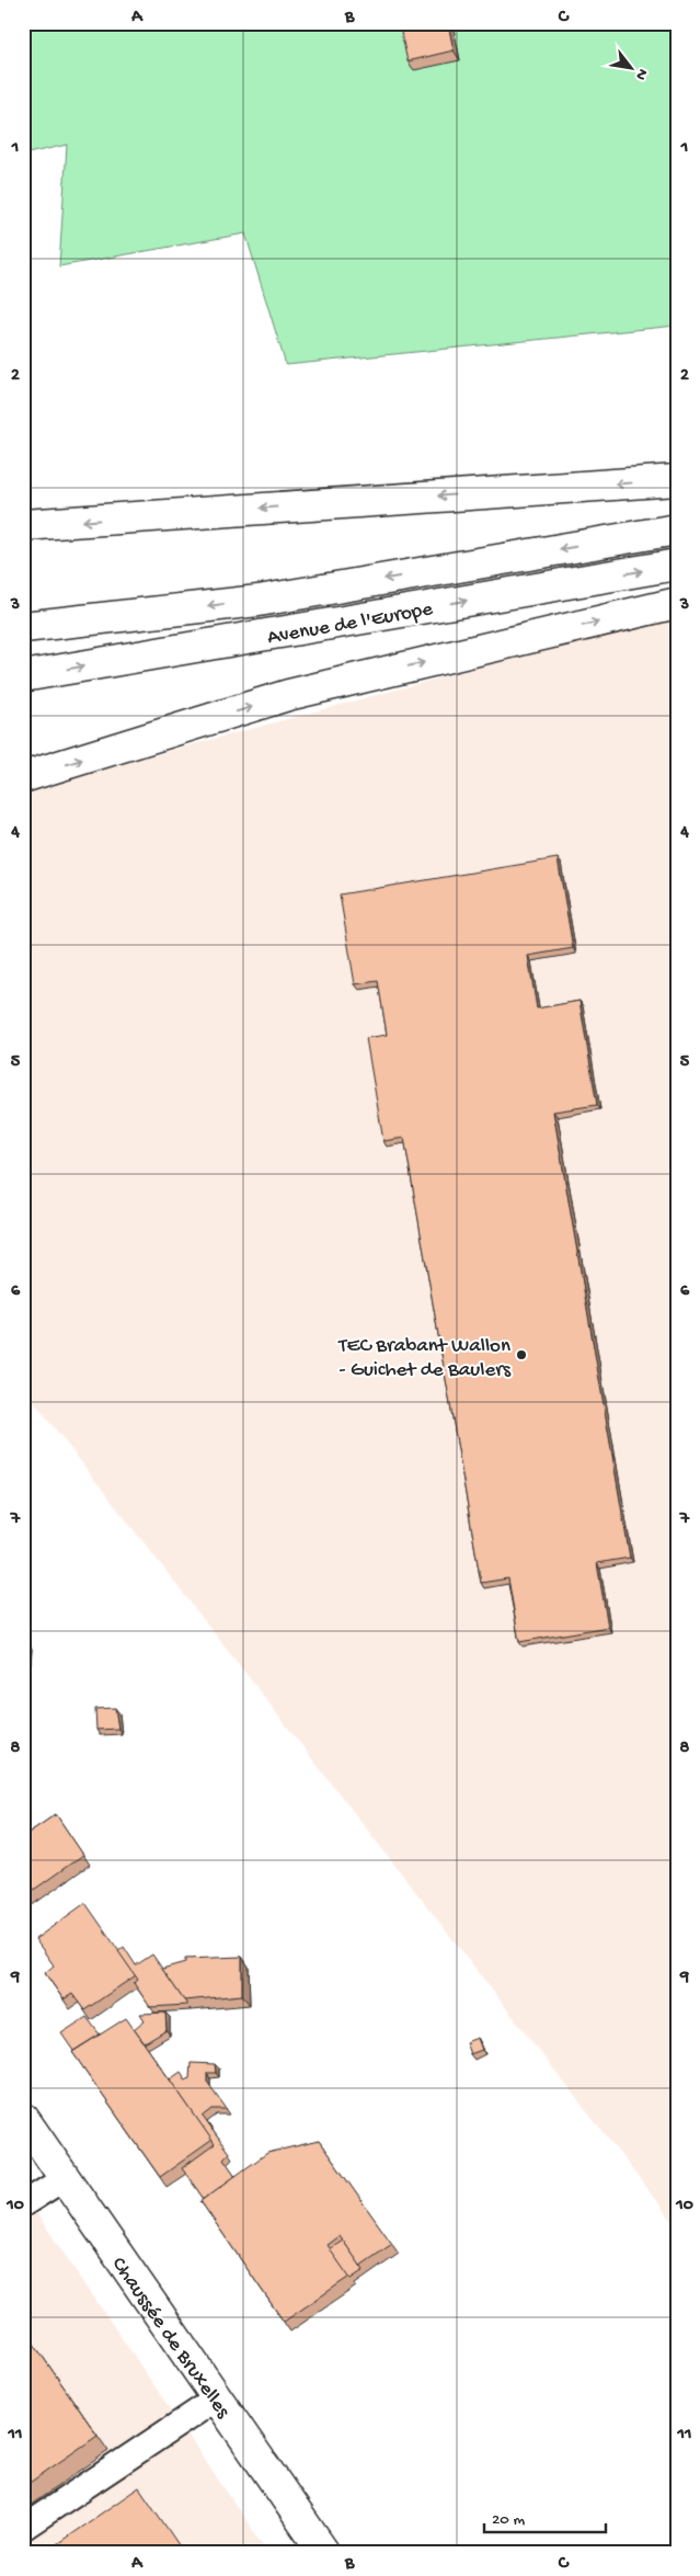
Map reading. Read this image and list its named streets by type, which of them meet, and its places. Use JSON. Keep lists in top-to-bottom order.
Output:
{
  "streets": {
    "main road": ["Avenue de l'Europe", "Chaussée de Bruxelles"]
  },
  "places": ["TEC Brabant Wallon - Guichet de Baulers"],
  "scale_bar": "20 m",
  "north": "bottom right",
  "grid": {
    "columns": ["A", "B", "C"],
    "rows": [
      "1",
      "2",
      "3",
      "4",
      "5",
      "6",
      "7",
      "8",
      "9",
      "10",
      "11"
    ]
  }
}
